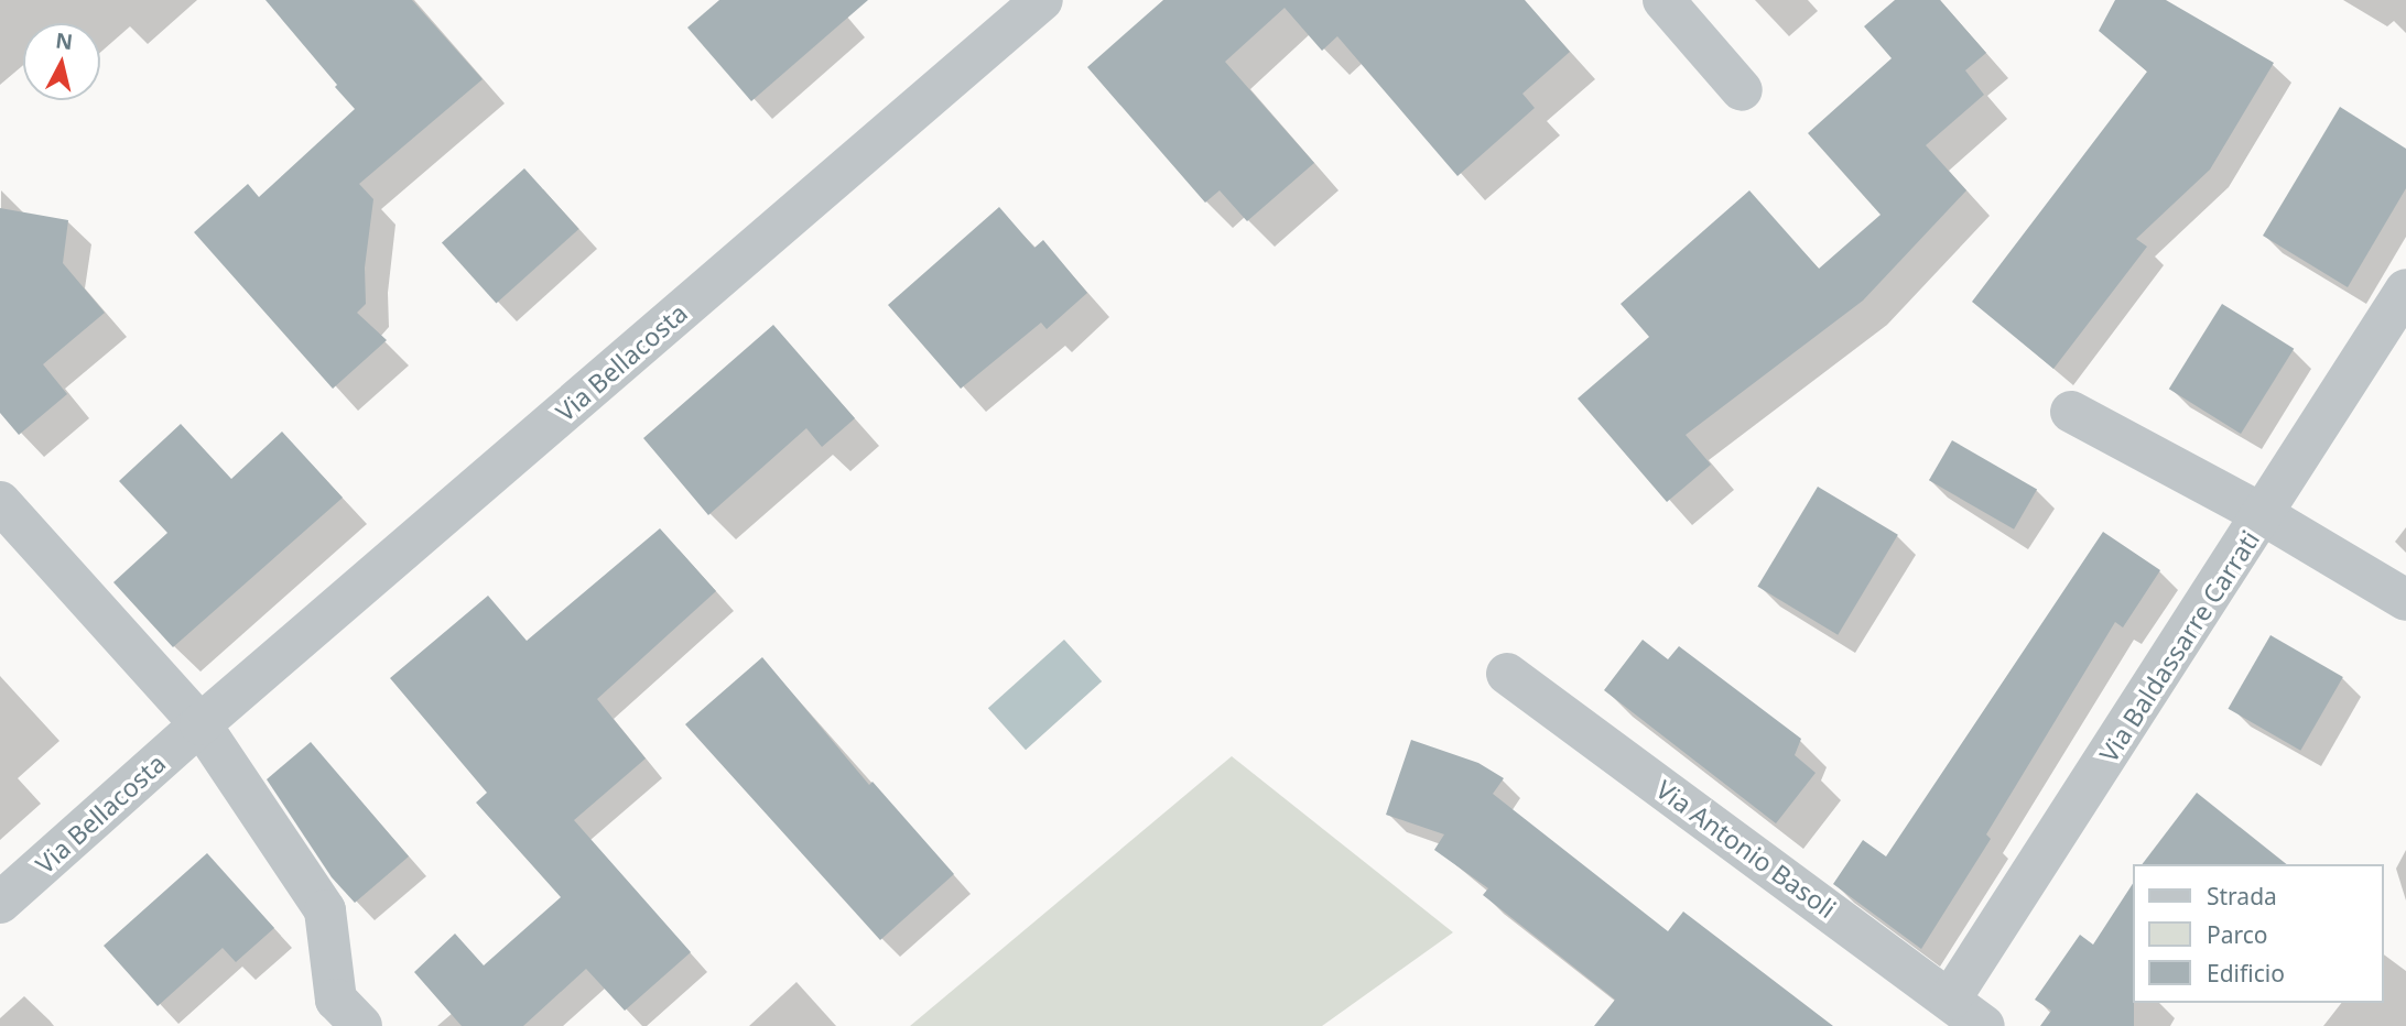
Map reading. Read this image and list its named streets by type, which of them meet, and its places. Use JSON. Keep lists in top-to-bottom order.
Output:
{
  "streets": {
    "street": ["Via Bellacosta", "Via Baldassarre Carrati", "Via Antonio Basoli"]
  },
  "crossings": [
    ["Via Baldassarre Carrati", "Via Antonio Basoli"]
  ],
  "legend": ["Strada", "Parco", "Edificio"],
  "north": "top"
}
